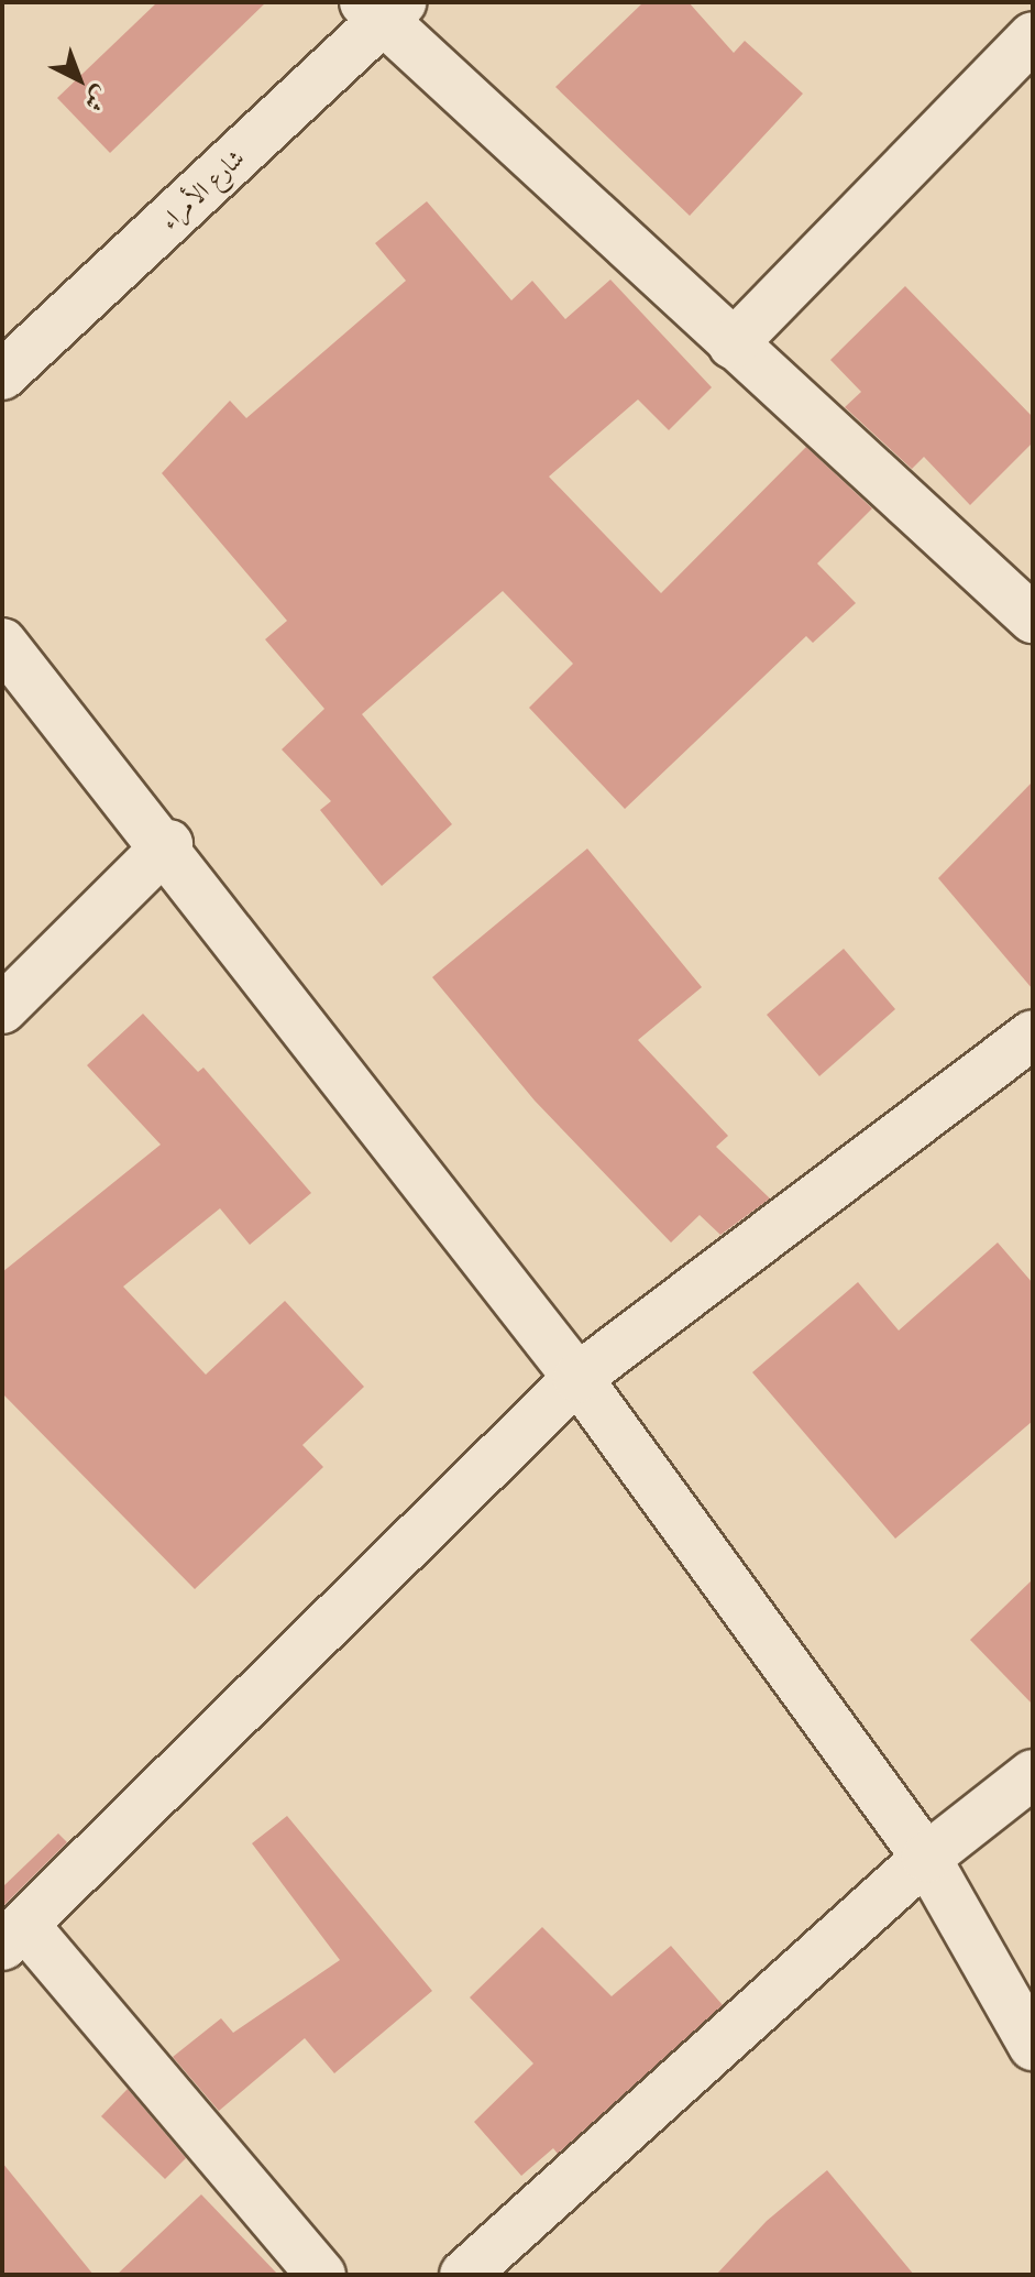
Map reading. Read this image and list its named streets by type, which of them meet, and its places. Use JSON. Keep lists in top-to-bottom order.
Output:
{
  "streets": {
    "street": ["شارع الأمراء"]
  },
  "north": "bottom right"
}
